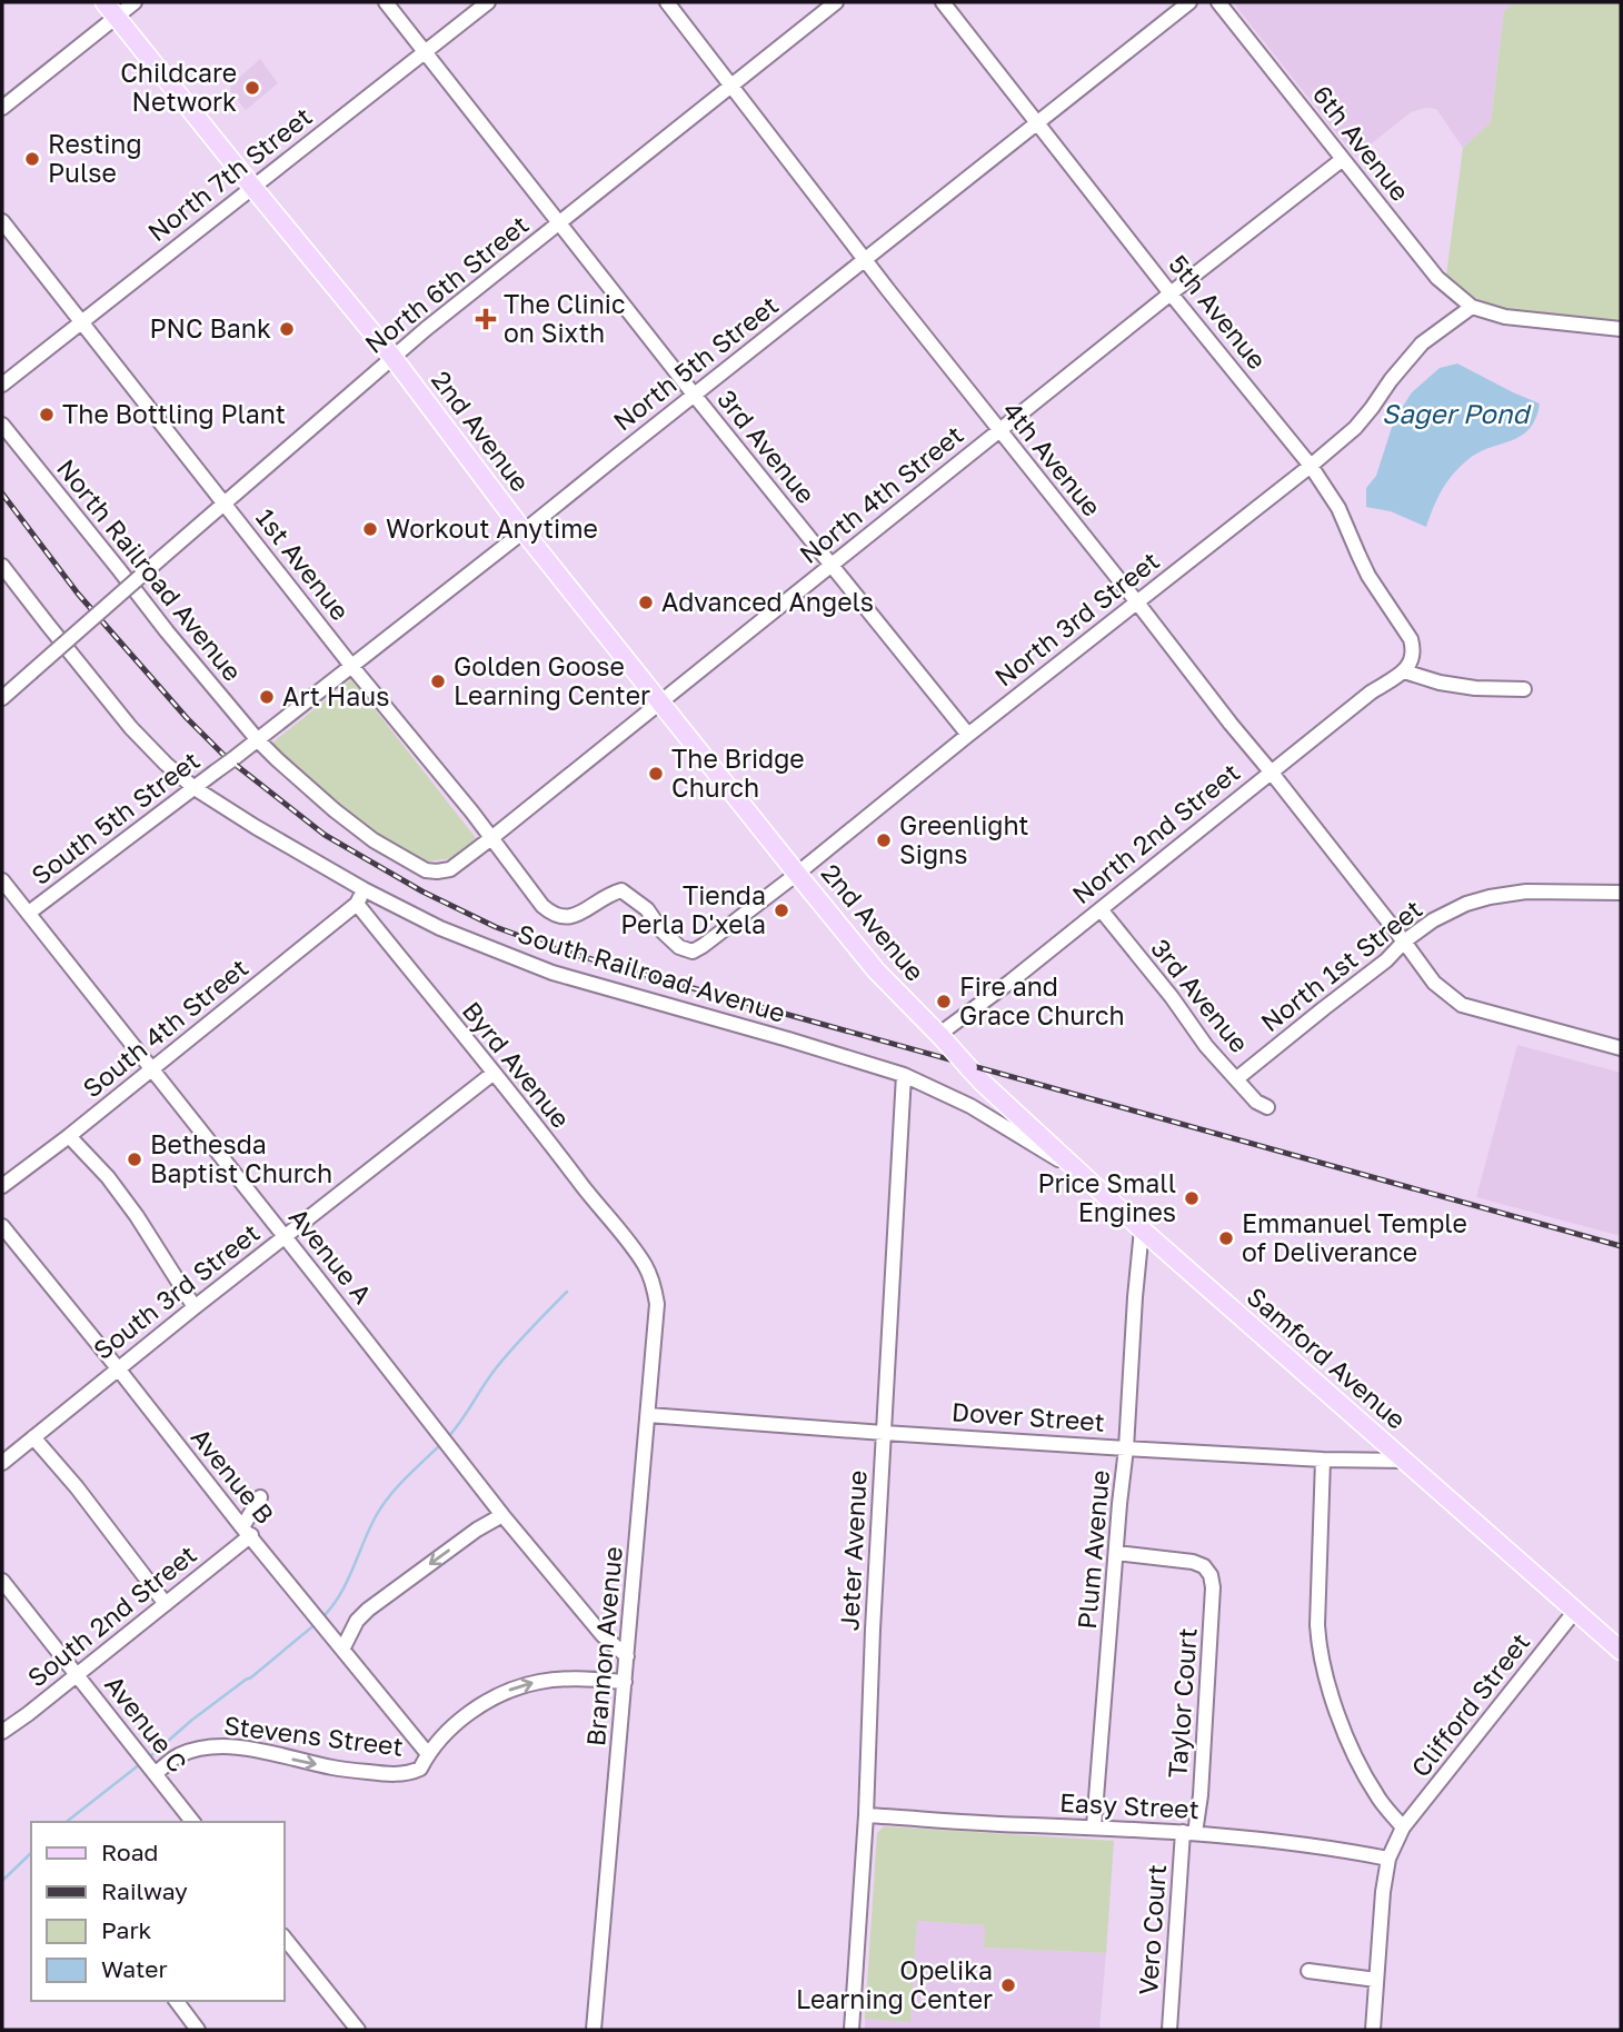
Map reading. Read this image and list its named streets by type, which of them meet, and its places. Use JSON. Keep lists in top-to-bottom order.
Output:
{
  "streets": {
    "main road": ["2nd Avenue", "Samford Avenue"],
    "street": [
      "6th Avenue",
      "North 7th Street",
      "North 6th Street",
      "5th Avenue",
      "North 5th Street",
      "3rd Avenue",
      "4th Avenue",
      "North 4th Street",
      "1st Avenue",
      "North Railroad Avenue",
      "North 3rd Street",
      "South 5th Street",
      "North 2nd Street",
      "North 1st Street",
      "South Railroad Avenue",
      "South 4th Street",
      "Byrd Avenue",
      "Avenue A",
      "South 3rd Street",
      "Dover Street",
      "Avenue B",
      "Plum Avenue",
      "Jeter Avenue",
      "South 2nd Street",
      "Brannon Avenue",
      "Taylor Court",
      "Clifford Street",
      "Avenue C",
      "Stevens Street",
      "Easy Street",
      "Vero Court"
    ]
  },
  "crossings": [
    ["6th Avenue", "North 4th Street"],
    ["6th Avenue", "North 3rd Street"],
    ["North 7th Street", "2nd Avenue"],
    ["North 7th Street", "3rd Avenue"],
    ["North 7th Street", "1st Avenue"],
    ["North 6th Street", "2nd Avenue"],
    ["North 6th Street", "3rd Avenue"],
    ["North 6th Street", "4th Avenue"],
    ["North 6th Street", "1st Avenue"],
    ["5th Avenue", "North 5th Street"],
    ["5th Avenue", "North 4th Street"],
    ["5th Avenue", "North 3rd Street"],
    ["5th Avenue", "North 2nd Street"],
    ["North 5th Street", "2nd Avenue"],
    ["North 5th Street", "3rd Avenue"],
    ["North 5th Street", "4th Avenue"],
    ["North 5th Street", "1st Avenue"],
    ["North 5th Street", "North Railroad Avenue"],
    ["North 5th Street", "South 5th Street"],
    ["2nd Avenue", "North 4th Street"],
    ["2nd Avenue", "North 3rd Street"],
    ["2nd Avenue", "North 2nd Street"],
    ["2nd Avenue", "Samford Avenue"],
    ["3rd Avenue", "North 4th Street"],
    ["3rd Avenue", "North 3rd Street"],
    ["3rd Avenue", "North 2nd Street"],
    ["3rd Avenue", "North 1st Street"],
    ["4th Avenue", "North 4th Street"],
    ["4th Avenue", "North 3rd Street"],
    ["4th Avenue", "North 2nd Street"],
    ["4th Avenue", "North 1st Street"],
    ["North 4th Street", "1st Avenue"],
    ["North 4th Street", "North Railroad Avenue"],
    ["1st Avenue", "North 3rd Street"],
    ["South 5th Street", "South Railroad Avenue"],
    ["South 5th Street", "Avenue A"],
    ["South Railroad Avenue", "Samford Avenue"],
    ["South Railroad Avenue", "Jeter Avenue"],
    ["South 4th Street", "Byrd Avenue"],
    ["South 4th Street", "Avenue A"],
    ["Byrd Avenue", "South 3rd Street"],
    ["Byrd Avenue", "Brannon Avenue"],
    ["Avenue A", "South 3rd Street"],
    ["Avenue A", "Brannon Avenue"],
    ["South 3rd Street", "Avenue B"],
    ["Samford Avenue", "Dover Street"],
    ["Samford Avenue", "Plum Avenue"],
    ["Samford Avenue", "Clifford Street"],
    ["Dover Street", "Plum Avenue"],
    ["Dover Street", "Jeter Avenue"],
    ["Dover Street", "Brannon Avenue"],
    ["Avenue B", "South 2nd Street"],
    ["Avenue B", "Stevens Street"],
    ["Plum Avenue", "Taylor Court"],
    ["Plum Avenue", "Easy Street"],
    ["Jeter Avenue", "Easy Street"],
    ["South 2nd Street", "Avenue C"],
    ["Brannon Avenue", "Stevens Street"],
    ["Taylor Court", "Easy Street"],
    ["Taylor Court", "Vero Court"],
    ["Clifford Street", "Easy Street"],
    ["Avenue C", "Stevens Street"],
    ["Easy Street", "Vero Court"]
  ],
  "one_way": ["Stevens Street"],
  "water": ["Sager Pond"],
  "places": {
    "other": [
      "Childcare Network",
      "Resting Pulse",
      "PNC Bank",
      "The Bottling Plant",
      "Workout Anytime",
      "Advanced Angels",
      "Golden Goose Learning Center",
      "Art Haus",
      "The Bridge Church",
      "Greenlight Signs",
      "Tienda Perla D'xela",
      "Fire and Grace Church",
      "Bethesda Baptist Church",
      "Price Small Engines",
      "Emmanuel Temple of Deliverance",
      "Opelika Learning Center"
    ],
    "health": ["The Clinic on Sixth"]
  },
  "legend": [
    "Road",
    "Railway",
    "Park",
    "Water"
  ]
}
